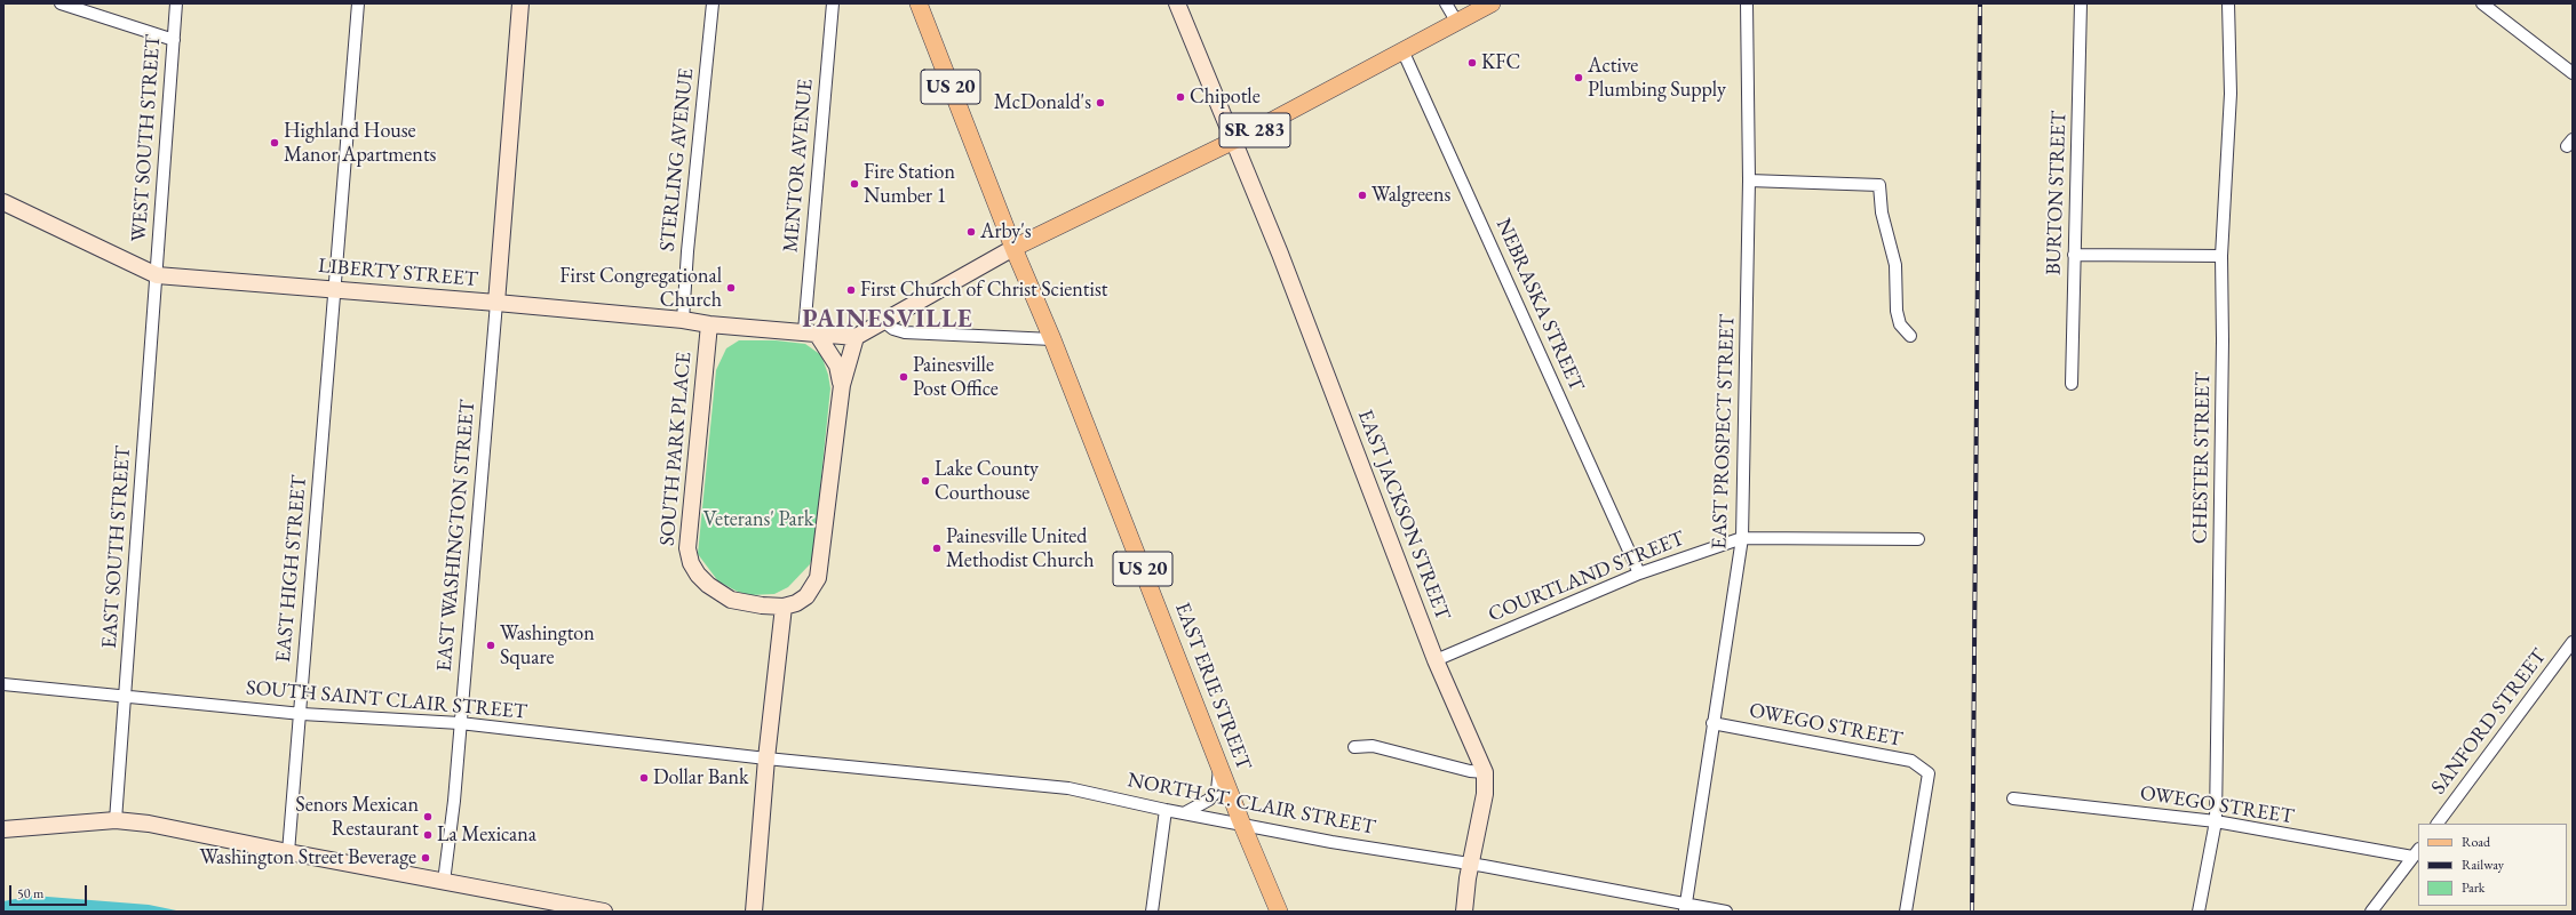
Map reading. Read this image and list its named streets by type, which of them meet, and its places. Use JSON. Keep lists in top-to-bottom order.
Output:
{
  "streets": {
    "main road": ["US 20", "SR 283", "EAST ERIE STREET"],
    "street": [
      "WEST SOUTH STREET",
      "STERLING AVENUE",
      "MENTOR AVENUE",
      "BURTON STREET",
      "LIBERTY STREET",
      "NEBRASKA STREET",
      "EAST PROSPECT STREET",
      "SOUTH PARK PLACE",
      "CHESTER STREET",
      "EAST JACKSON STREET",
      "EAST WASHINGTON STREET",
      "EAST SOUTH STREET",
      "EAST HIGH STREET",
      "COURTLAND STREET",
      "SOUTH SAINT CLAIR STREET",
      "SANFORD STREET",
      "OWEGO STREET",
      "NORTH ST. CLAIR STREET"
    ]
  },
  "crossings": [
    ["US 20", "SR 283"],
    ["US 20", "EAST ERIE STREET"],
    ["SR 283", "NEBRASKA STREET"],
    ["SR 283", "EAST JACKSON STREET"],
    ["SR 283", "EAST ERIE STREET"],
    ["WEST SOUTH STREET", "LIBERTY STREET"],
    ["WEST SOUTH STREET", "EAST SOUTH STREET"],
    ["STERLING AVENUE", "LIBERTY STREET"],
    ["MENTOR AVENUE", "LIBERTY STREET"],
    ["LIBERTY STREET", "SOUTH PARK PLACE"],
    ["LIBERTY STREET", "EAST WASHINGTON STREET"],
    ["LIBERTY STREET", "EAST SOUTH STREET"],
    ["LIBERTY STREET", "EAST HIGH STREET"],
    ["NEBRASKA STREET", "COURTLAND STREET"],
    ["EAST PROSPECT STREET", "COURTLAND STREET"],
    ["EAST PROSPECT STREET", "OWEGO STREET"],
    ["EAST PROSPECT STREET", "NORTH ST. CLAIR STREET"],
    ["CHESTER STREET", "OWEGO STREET"],
    ["EAST JACKSON STREET", "COURTLAND STREET"],
    ["EAST JACKSON STREET", "NORTH ST. CLAIR STREET"],
    ["EAST WASHINGTON STREET", "SOUTH SAINT CLAIR STREET"],
    ["EAST SOUTH STREET", "SOUTH SAINT CLAIR STREET"],
    ["EAST HIGH STREET", "SOUTH SAINT CLAIR STREET"],
    ["EAST ERIE STREET", "NORTH ST. CLAIR STREET"],
    ["SOUTH SAINT CLAIR STREET", "NORTH ST. CLAIR STREET"]
  ],
  "districts": ["PAINESVILLE"],
  "parks": ["Veterans' Park"],
  "places": [
    "KFC",
    "Active Plumbing Supply",
    "Chipotle",
    "McDonald's",
    "Highland House Manor Apartments",
    "Fire Station Number 1",
    "Walgreens",
    "Arby's",
    "First Congregational Church",
    "First Church of Christ Scientist",
    "Painesville Post Office",
    "Lake County Courthouse",
    "Painesville United Methodist Church",
    "Washington Square",
    "Dollar Bank",
    "Senors Mexican Restaurant",
    "La Mexicana",
    "Washington Street Beverage"
  ],
  "legend": ["Road", "Railway", "Park"],
  "scale_bar": "50 m"
}
